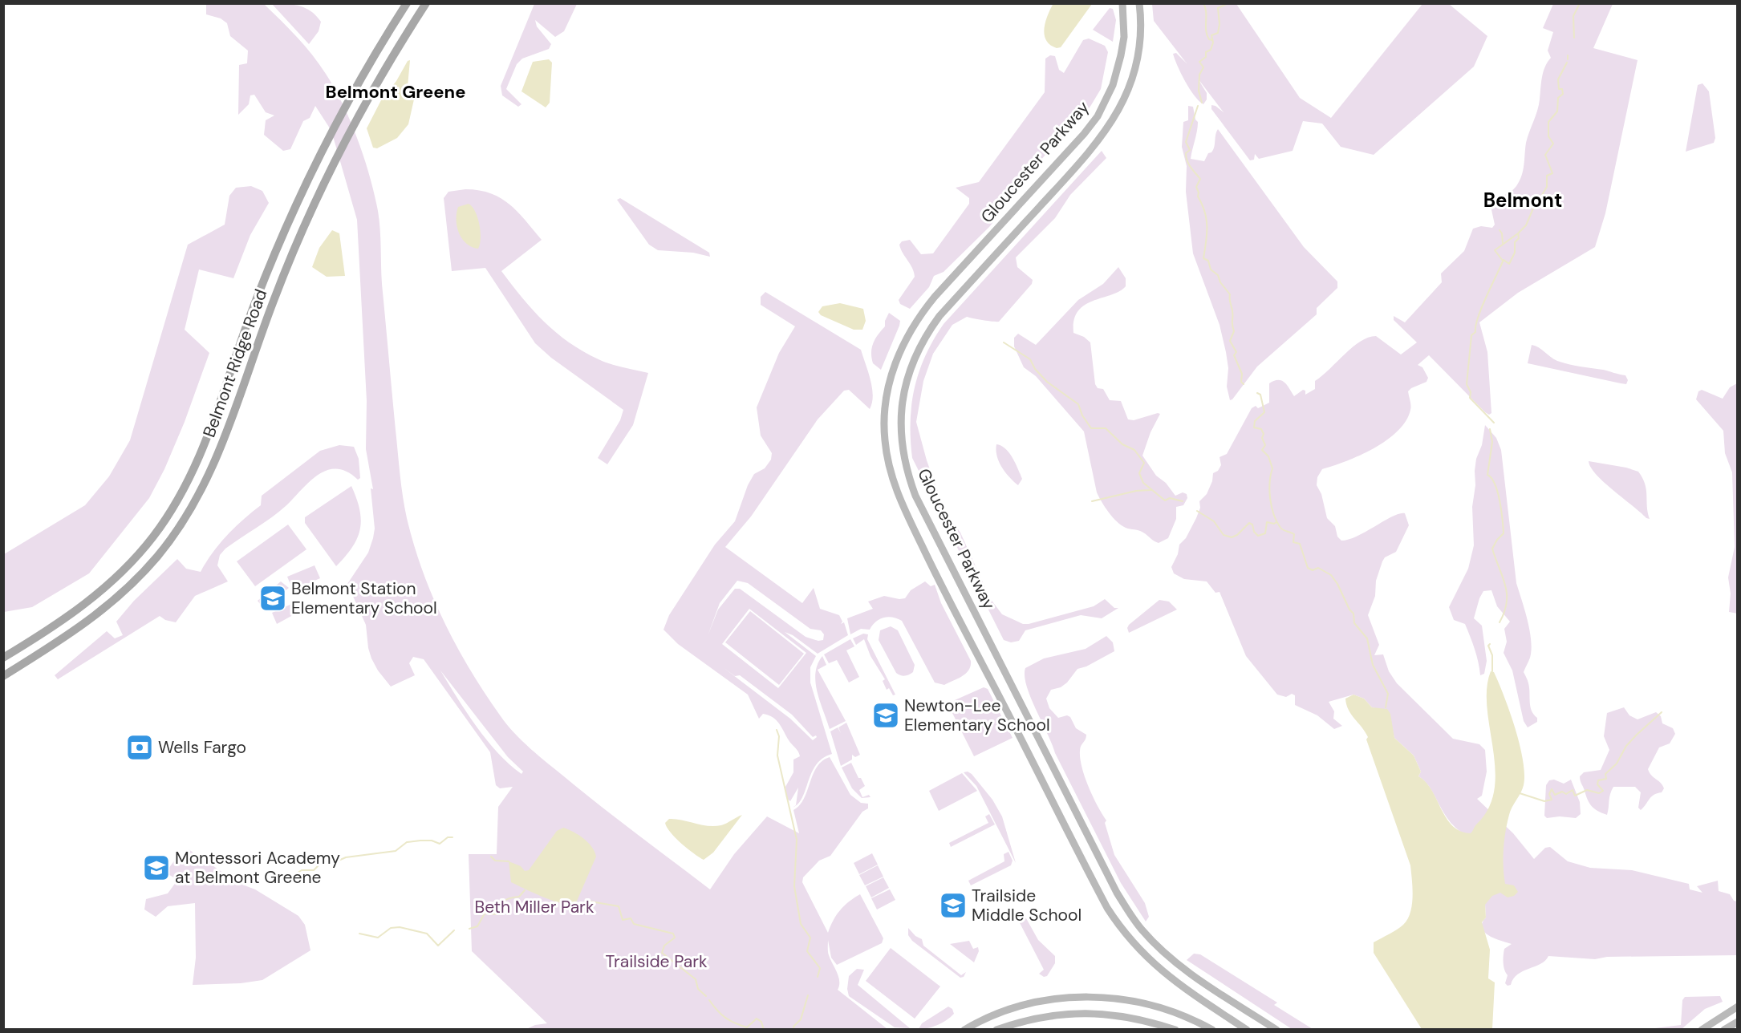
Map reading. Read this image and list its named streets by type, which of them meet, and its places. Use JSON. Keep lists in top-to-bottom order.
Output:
{
  "streets": {
    "main road": ["Gloucester Parkway", "Belmont Ridge Road"]
  },
  "districts": ["Belmont Greene", "Belmont"],
  "parks": ["Beth Miller Park", "Trailside Park"],
  "places": {
    "school or university": [
      "Belmont Station Elementary School",
      "Newton-Lee Elementary School",
      "Montessori Academy at Belmont Greene",
      "Trailside Middle School"
    ],
    "bank": ["Wells Fargo"]
  }
}
